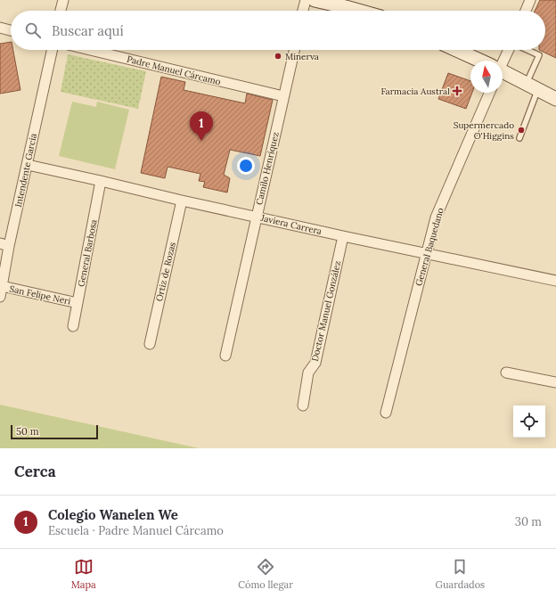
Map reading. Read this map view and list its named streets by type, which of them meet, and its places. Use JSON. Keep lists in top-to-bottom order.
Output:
{
  "streets": {
    "street": [
      "Padre Manuel Cárcamo",
      "Camilo Henríquez",
      "Intendente García",
      "Javiera Carrera",
      "General Baquedano",
      "General Barbosa",
      "Ortiz de Rozas",
      "San Felipe Neri",
      "Doctor Manuel González"
    ]
  },
  "crossings": [
    ["Padre Manuel Cárcamo", "Camilo Henríquez"],
    ["Camilo Henríquez", "Javiera Carrera"],
    ["Intendente García", "Javiera Carrera"],
    ["Intendente García", "San Felipe Neri"],
    ["Javiera Carrera", "General Baquedano"],
    ["Javiera Carrera", "General Barbosa"],
    ["Javiera Carrera", "Ortiz de Rozas"],
    ["Javiera Carrera", "Doctor Manuel González"],
    ["General Barbosa", "San Felipe Neri"]
  ],
  "places": {
    "other": ["Minerva", "Supermercado O'Higgins"],
    "health": ["Farmacia Austral"]
  },
  "scale_bar": "50 m",
  "north": "top",
  "page": {
    "search": "Buscar aquí",
    "pins": "1",
    "scale": "50 m",
    "heading": "Cerca",
    "list": [
      {
        "mark": "1",
        "name": "Colegio Wanelen We",
        "note": "Escuela · Padre Manuel Cárcamo",
        "value": "30 m"
      }
    ],
    "nav": ["Mapa", "Cómo llegar", "Guardados"]
  }
}
